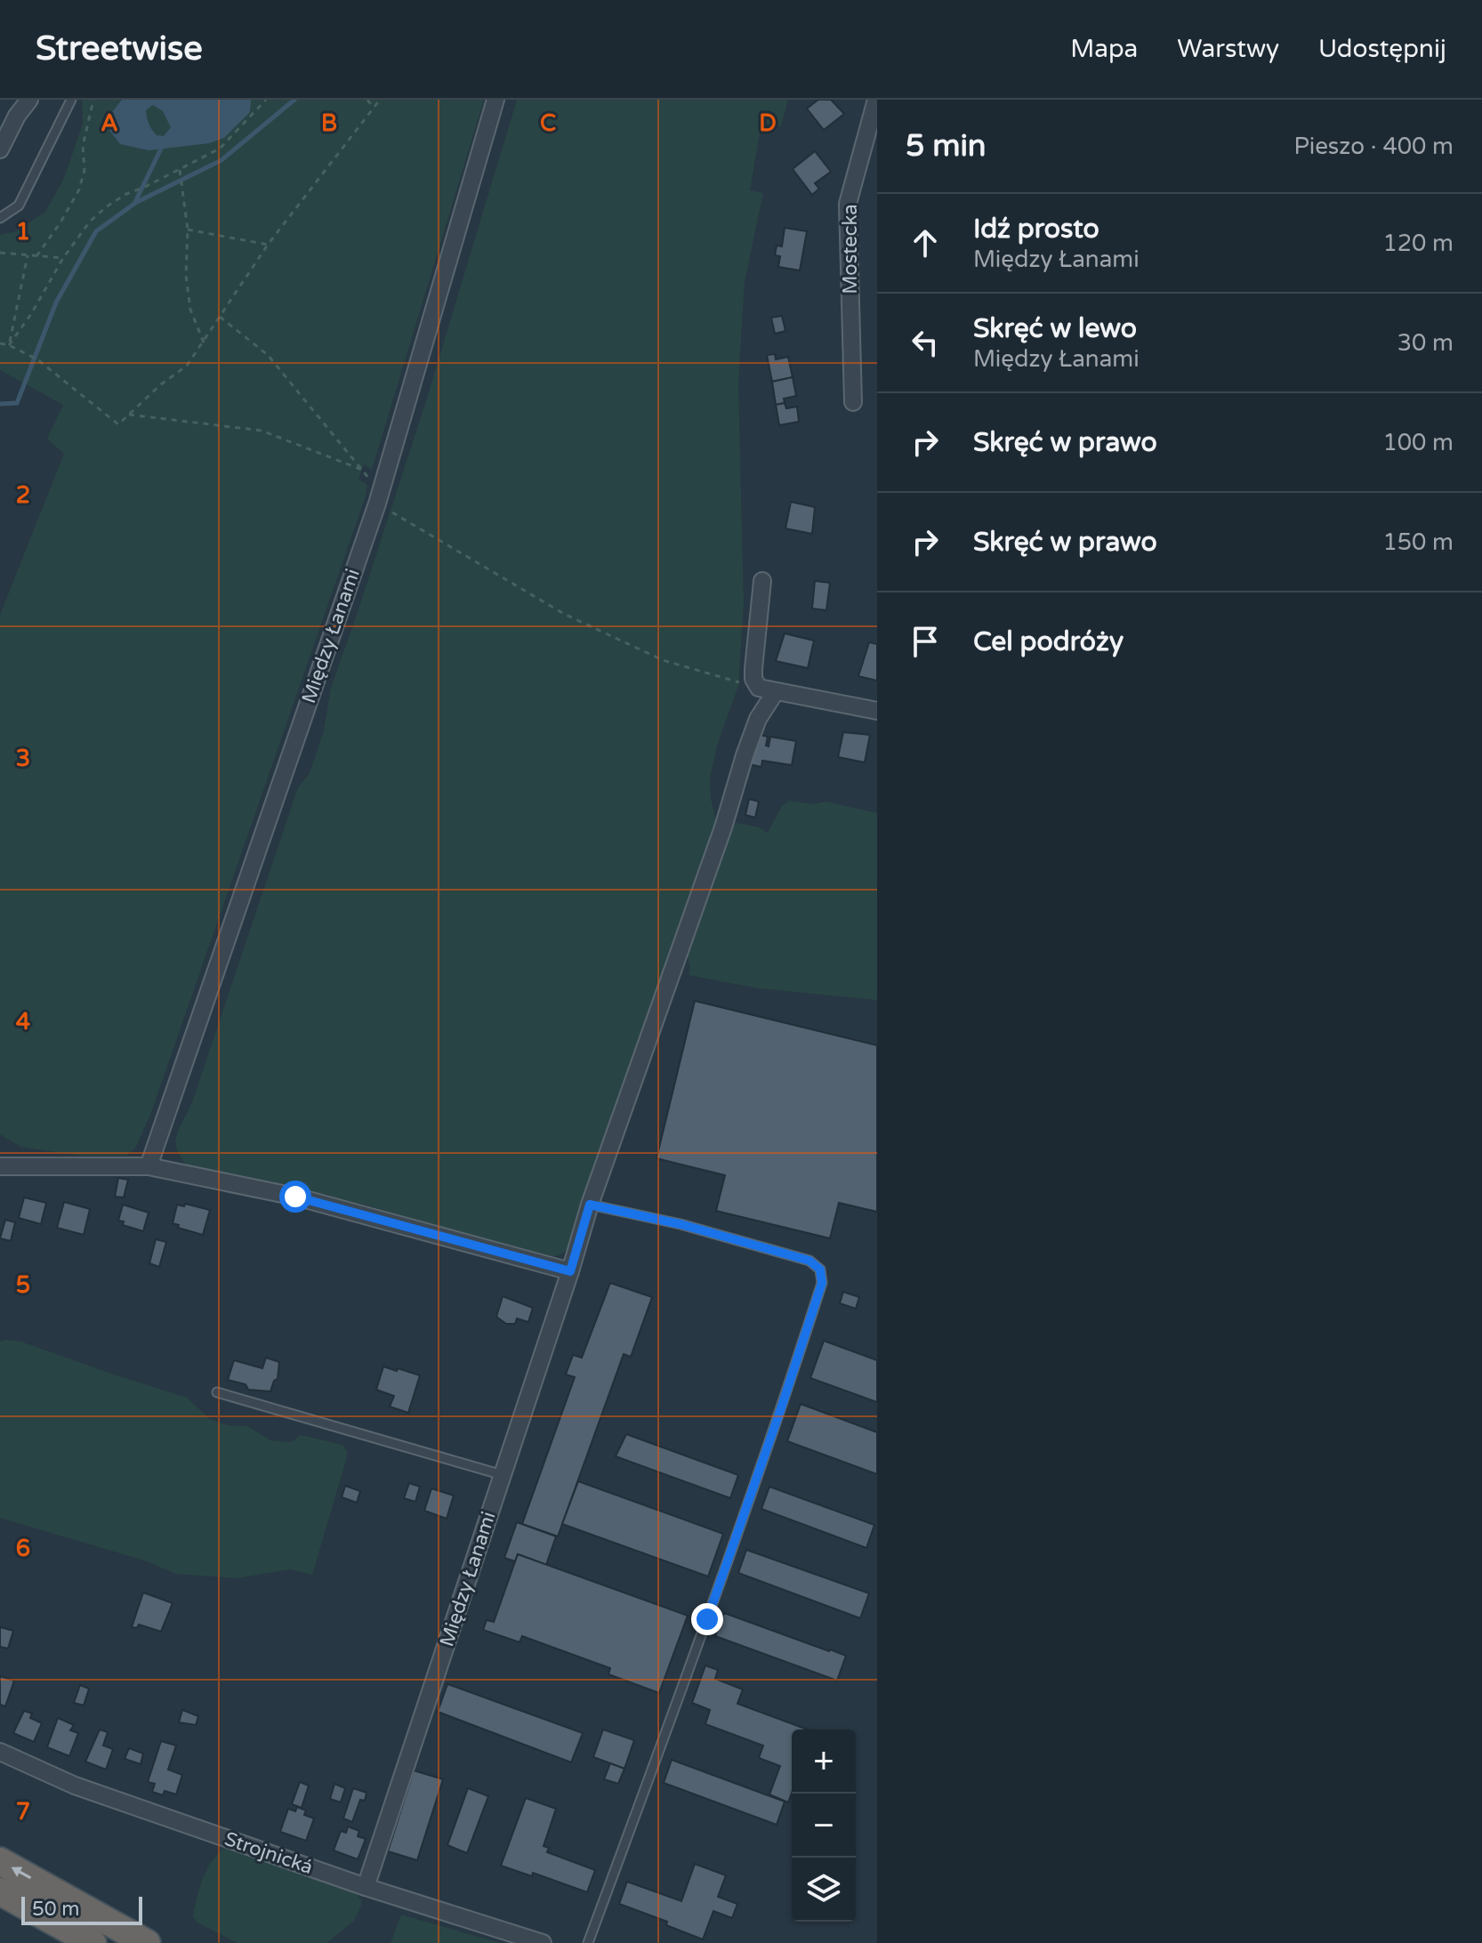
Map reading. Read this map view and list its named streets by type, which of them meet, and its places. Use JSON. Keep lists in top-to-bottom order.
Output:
{
  "streets": {
    "street": ["Mostecka", "Między Łanami", "Strojnická"]
  },
  "crossings": [
    ["Między Łanami", "Strojnická"]
  ],
  "scale_bar": "50 m",
  "page": {
    "header": "Streetwise",
    "nav": ["Mapa", "Warstwy", "Udostępnij"],
    "heading": ["5 min", "Pieszo · 400 m"],
    "list": [
      ["Idź prosto", "Między Łanami", "120 m"],
      ["Skręć w lewo", "Między Łanami", "30 m"],
      ["Skręć w prawo", "100 m"],
      ["Skręć w prawo", "150 m"],
      "Cel podróży"
    ],
    "map_buttons": ["+", "−"],
    "scale": "50 m"
  },
  "grid": {
    "columns": [
      "A",
      "B",
      "C",
      "D"
    ],
    "rows": [
      "1",
      "2",
      "3",
      "4",
      "5",
      "6",
      "7"
    ]
  }
}
